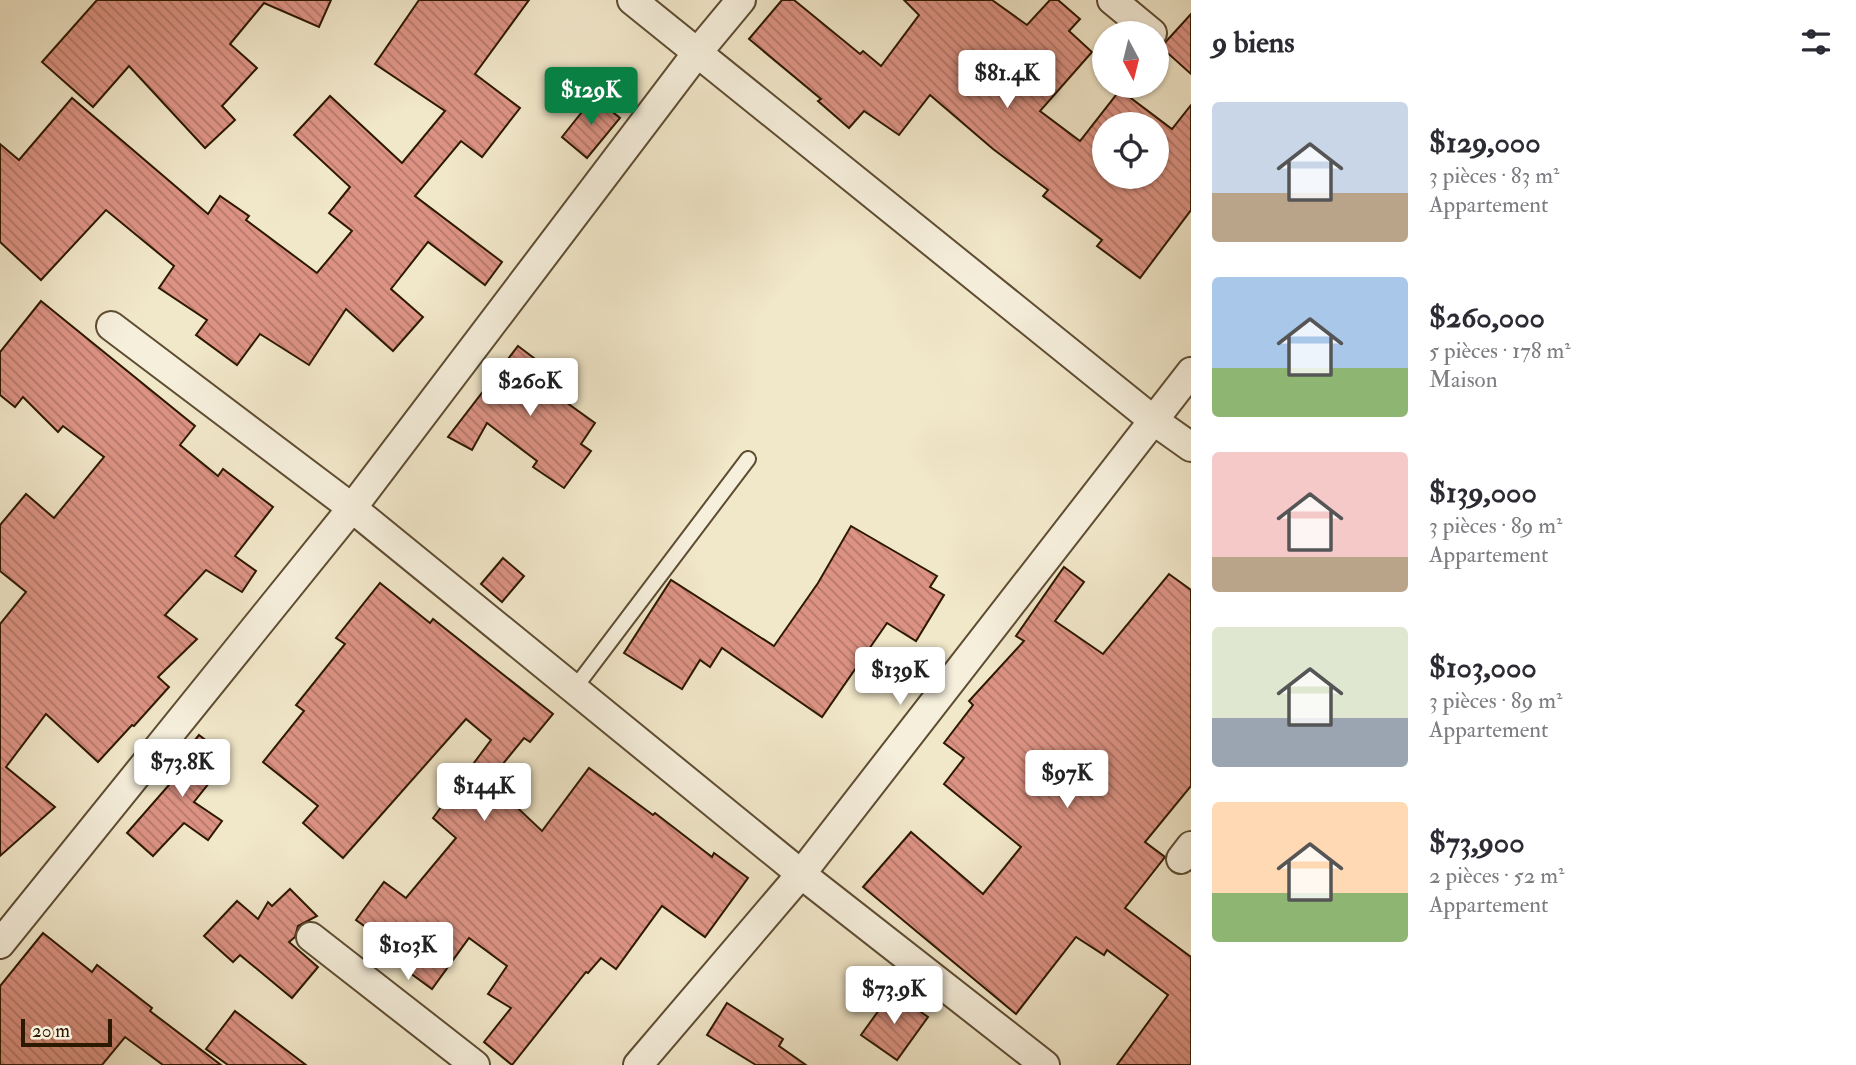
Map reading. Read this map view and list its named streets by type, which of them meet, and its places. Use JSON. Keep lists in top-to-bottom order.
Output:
{
  "scale_bar": "20 m",
  "north": "bottom",
  "page": {
    "heading": "9 biens",
    "price": [
      "$81.4K",
      "$129K",
      "$260K",
      "$139K",
      "$73.8K",
      "$97K",
      "$144K",
      "$103K",
      "$73.9K"
    ],
    "list": [
      {
        "name": "$129,000",
        "note": "3 pièces · 83 m² · Appartement"
      },
      {
        "name": "$260,000",
        "note": "5 pièces · 178 m² · Maison"
      },
      {
        "name": "$139,000",
        "note": "3 pièces · 89 m² · Appartement"
      },
      {
        "name": "$103,000",
        "note": "3 pièces · 89 m² · Appartement"
      },
      {
        "name": "$73,900",
        "note": "2 pièces · 52 m² · Appartement"
      }
    ],
    "scale": "20 m"
  }
}
